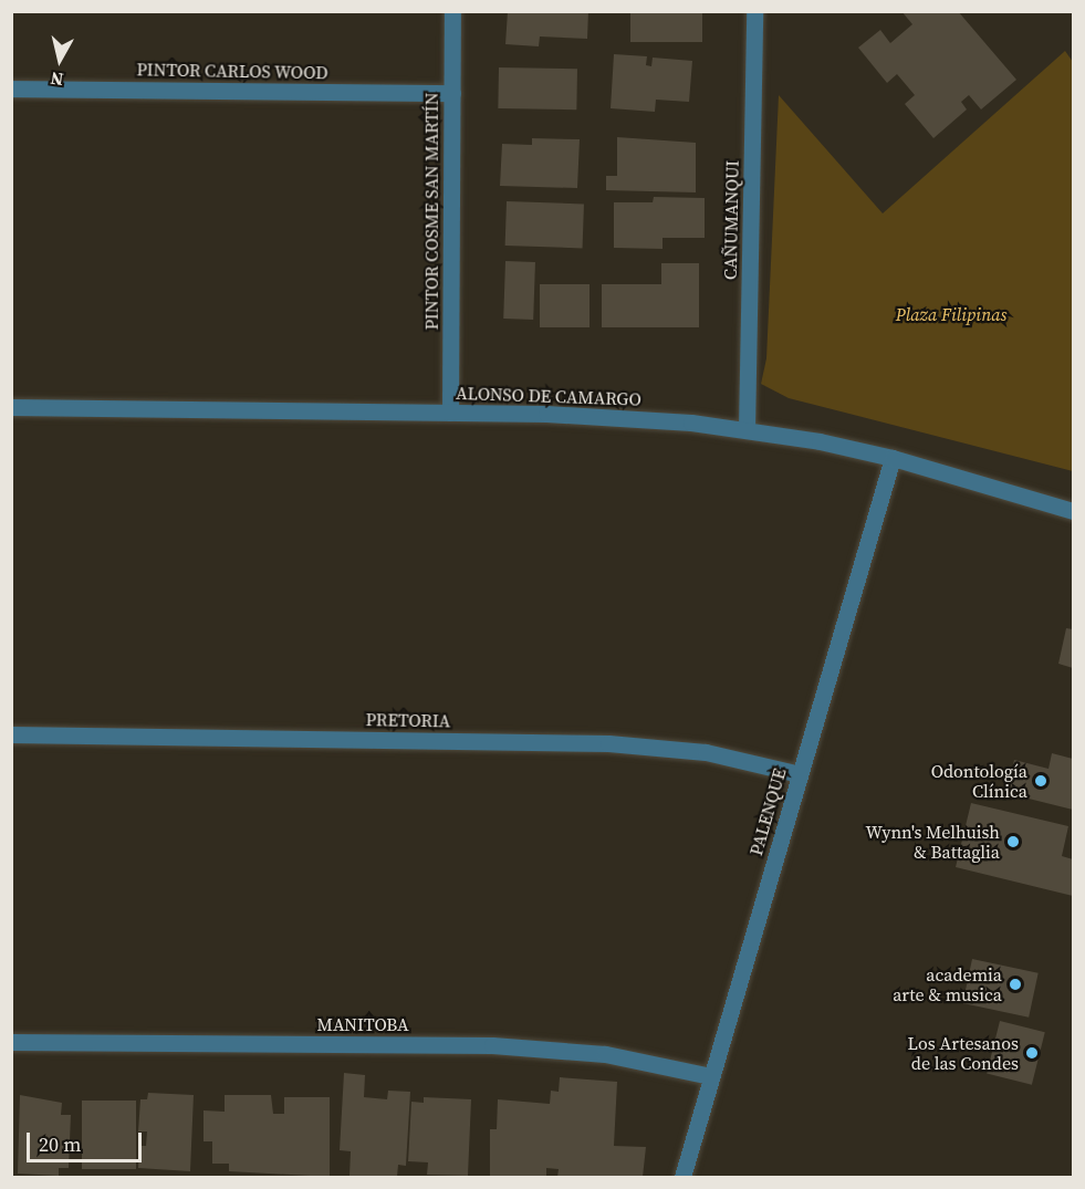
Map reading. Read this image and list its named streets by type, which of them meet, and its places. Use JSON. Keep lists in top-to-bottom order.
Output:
{
  "streets": {
    "street": [
      "PINTOR CARLOS WOOD",
      "PINTOR COSME SAN MARTÍN",
      "CAÑUMANQUI",
      "ALONSO DE CAMARGO",
      "PRETORIA",
      "PALENQUE",
      "MANITOBA"
    ]
  },
  "crossings": [
    ["PINTOR CARLOS WOOD", "PINTOR COSME SAN MARTÍN"],
    ["PINTOR COSME SAN MARTÍN", "ALONSO DE CAMARGO"],
    ["CAÑUMANQUI", "ALONSO DE CAMARGO"],
    ["ALONSO DE CAMARGO", "PALENQUE"],
    ["PRETORIA", "PALENQUE"],
    ["PALENQUE", "MANITOBA"]
  ],
  "parks": ["Plaza Filipinas"],
  "places": [
    "Odontología Clínica",
    "Wynn's Melhuish & Battaglia",
    "academia arte & musica",
    "Los Artesanos de las Condes"
  ],
  "scale_bar": "20 m",
  "north": "bottom"
}
